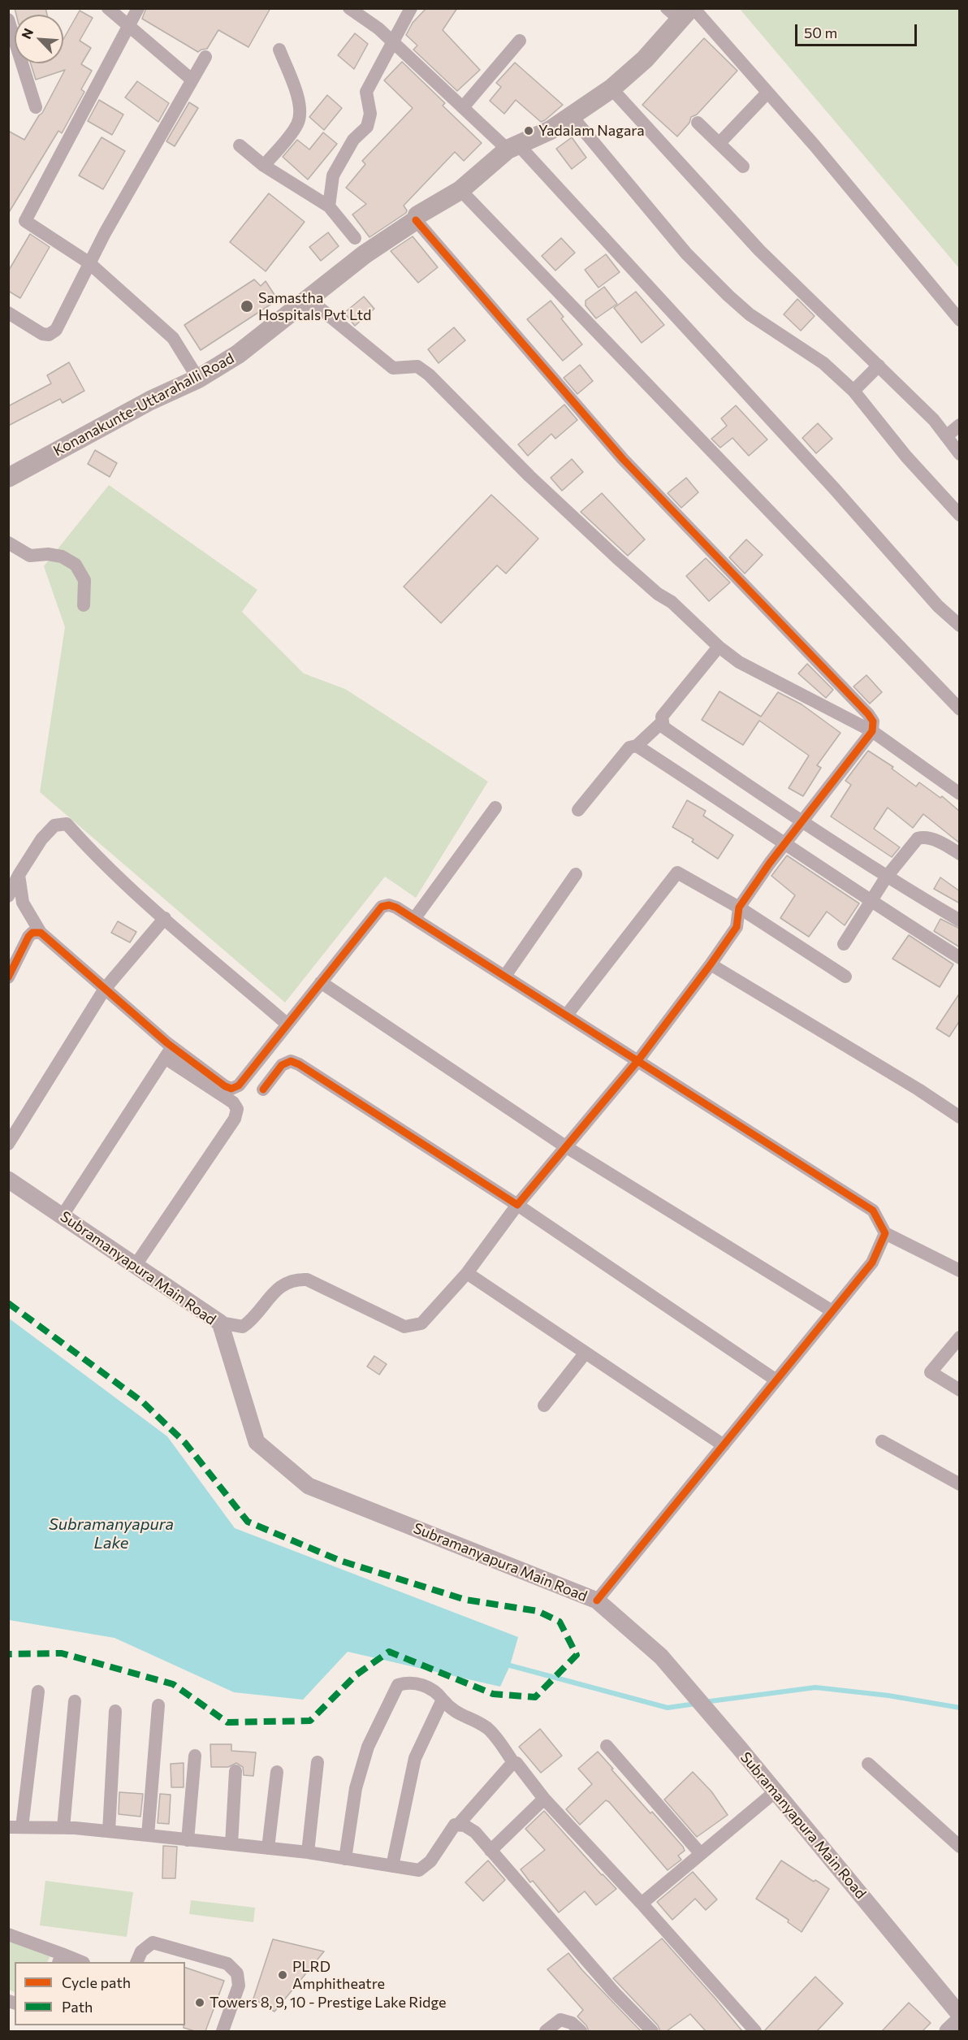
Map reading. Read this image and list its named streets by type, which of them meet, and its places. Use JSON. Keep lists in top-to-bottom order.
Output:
{
  "streets": {
    "main road": ["Konanakunte-Uttarahalli Road"],
    "street": ["Subramanyapura Main Road"]
  },
  "water": ["Subramanyapura Lake"],
  "places": [
    "Yadalam Nagara",
    "Samastha Hospitals Pvt Ltd",
    "PLRD Amphitheatre",
    "Towers 8, 9, 10 - Prestige Lake Ridge"
  ],
  "legend": ["Cycle path", "Path"],
  "scale_bar": "50 m",
  "north": "top left"
}
